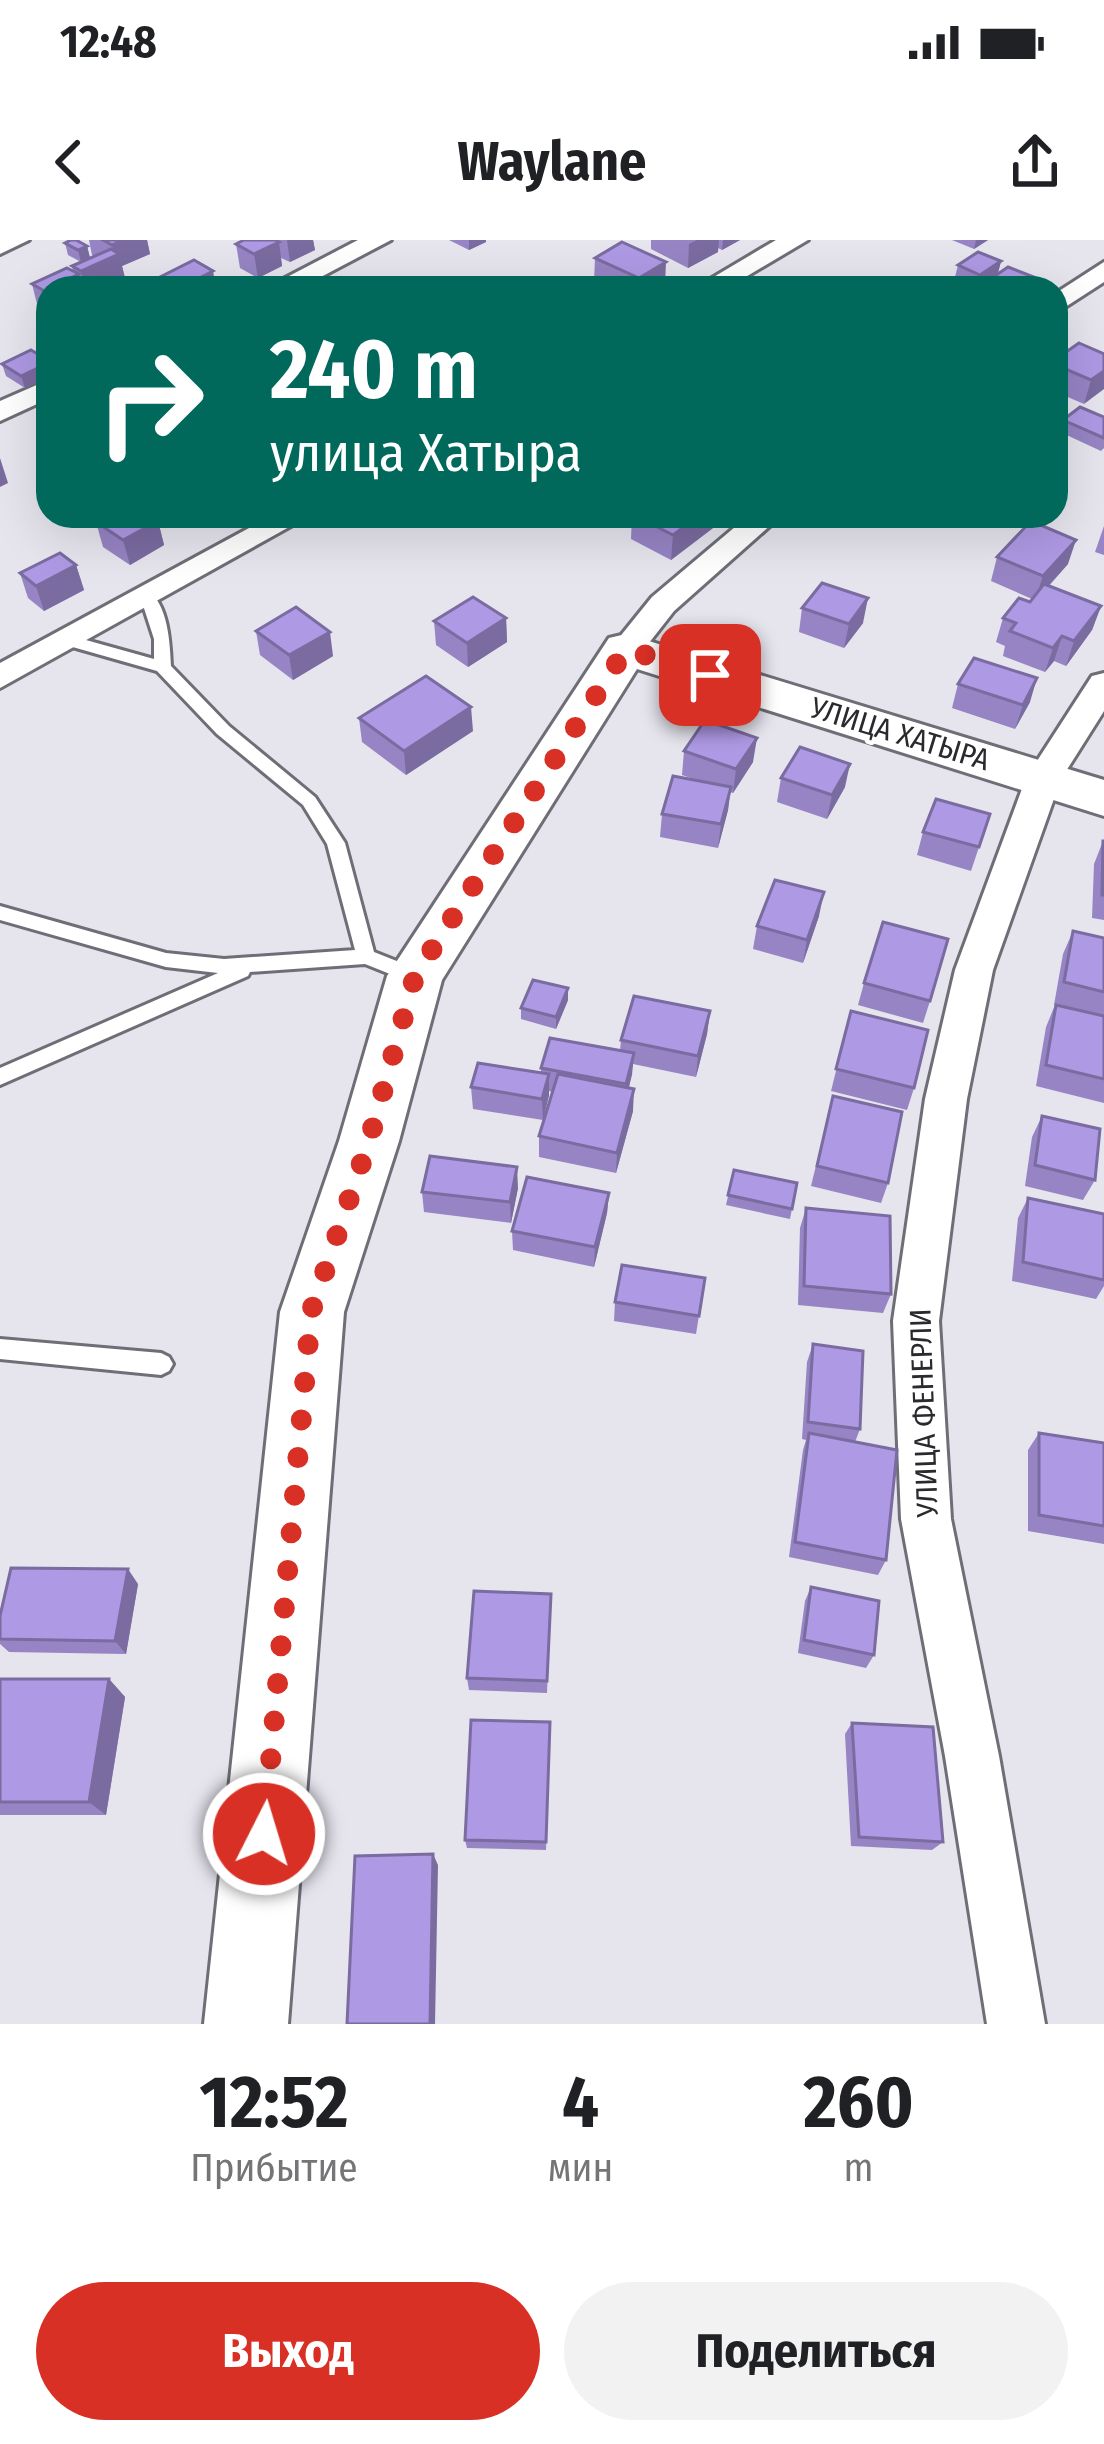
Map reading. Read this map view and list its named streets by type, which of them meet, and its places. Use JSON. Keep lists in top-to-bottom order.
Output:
{
  "streets": {
    "street": ["УЛИЦА ХАТЫРА", "УЛИЦА ФЕНЕРЛИ"]
  },
  "crossings": [
    ["УЛИЦА ХАТЫРА", "УЛИЦА ФЕНЕРЛИ"]
  ],
  "page": {
    "status": "12:48",
    "header": "Waylane",
    "turn": ["240 m", "улица Хатыра"],
    "eta": [
      "12:52",
      "Прибытие",
      "4",
      "мин",
      "260",
      "m"
    ],
    "buttons": ["Выход", "Поделиться"]
  }
}
